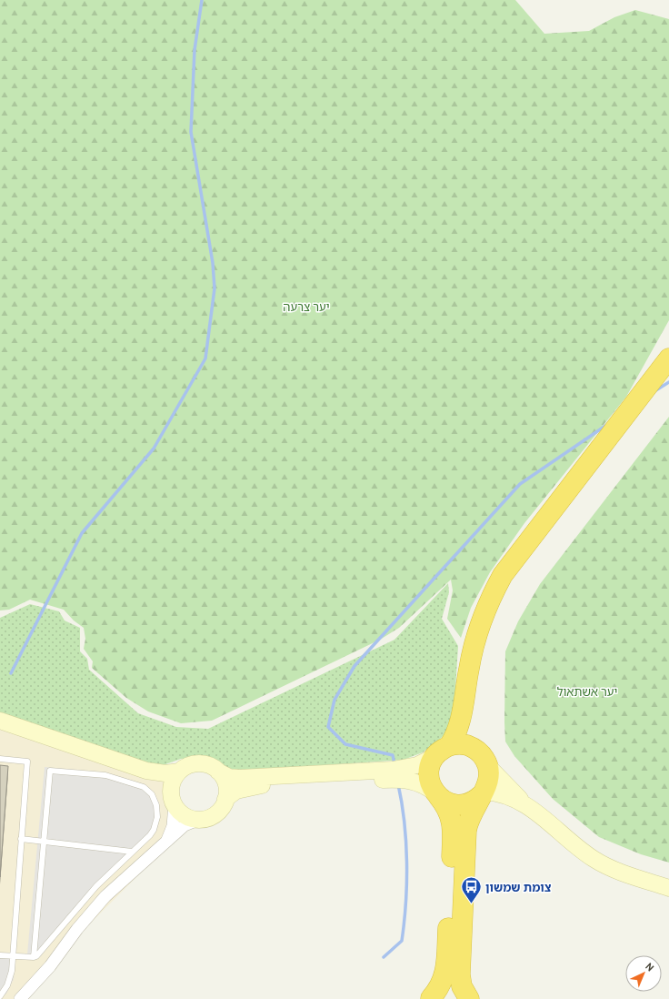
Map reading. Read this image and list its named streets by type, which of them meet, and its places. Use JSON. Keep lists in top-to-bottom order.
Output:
{
  "parks": ["יער צרעה", "יער אשתאול"],
  "places": {
    "bus stop": ["צומת שמשון"]
  },
  "north": "top right"
}
